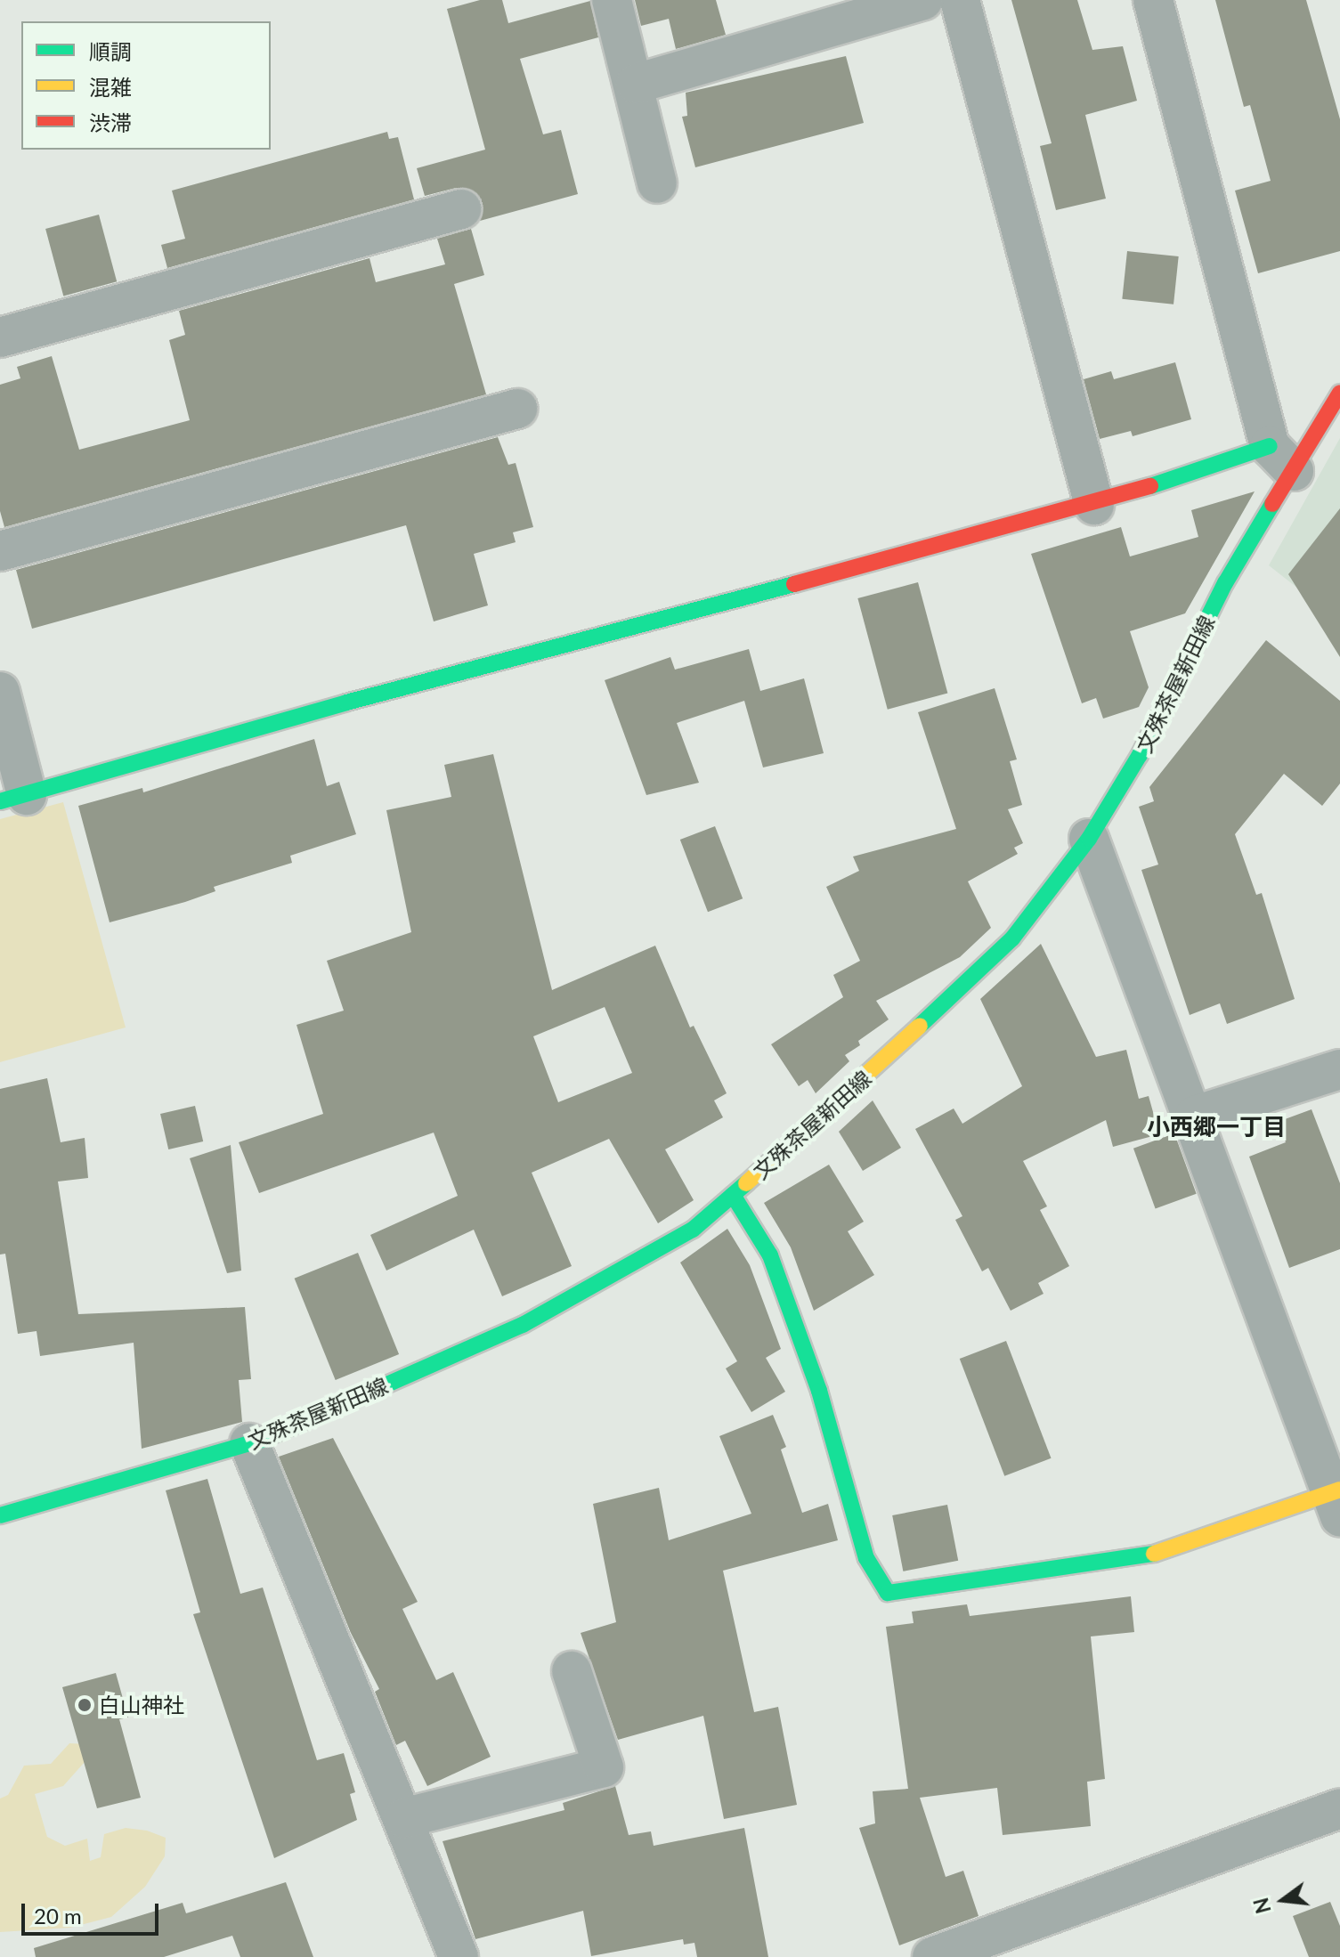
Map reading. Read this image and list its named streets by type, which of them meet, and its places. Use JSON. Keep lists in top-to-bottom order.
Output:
{
  "streets": {
    "street": ["文殊茶屋新田線"]
  },
  "districts": ["小西郷一丁目"],
  "places": ["白山神社"],
  "legend": ["順調", "混雑", "渋滞"],
  "scale_bar": "20 m",
  "north": "left"
}
